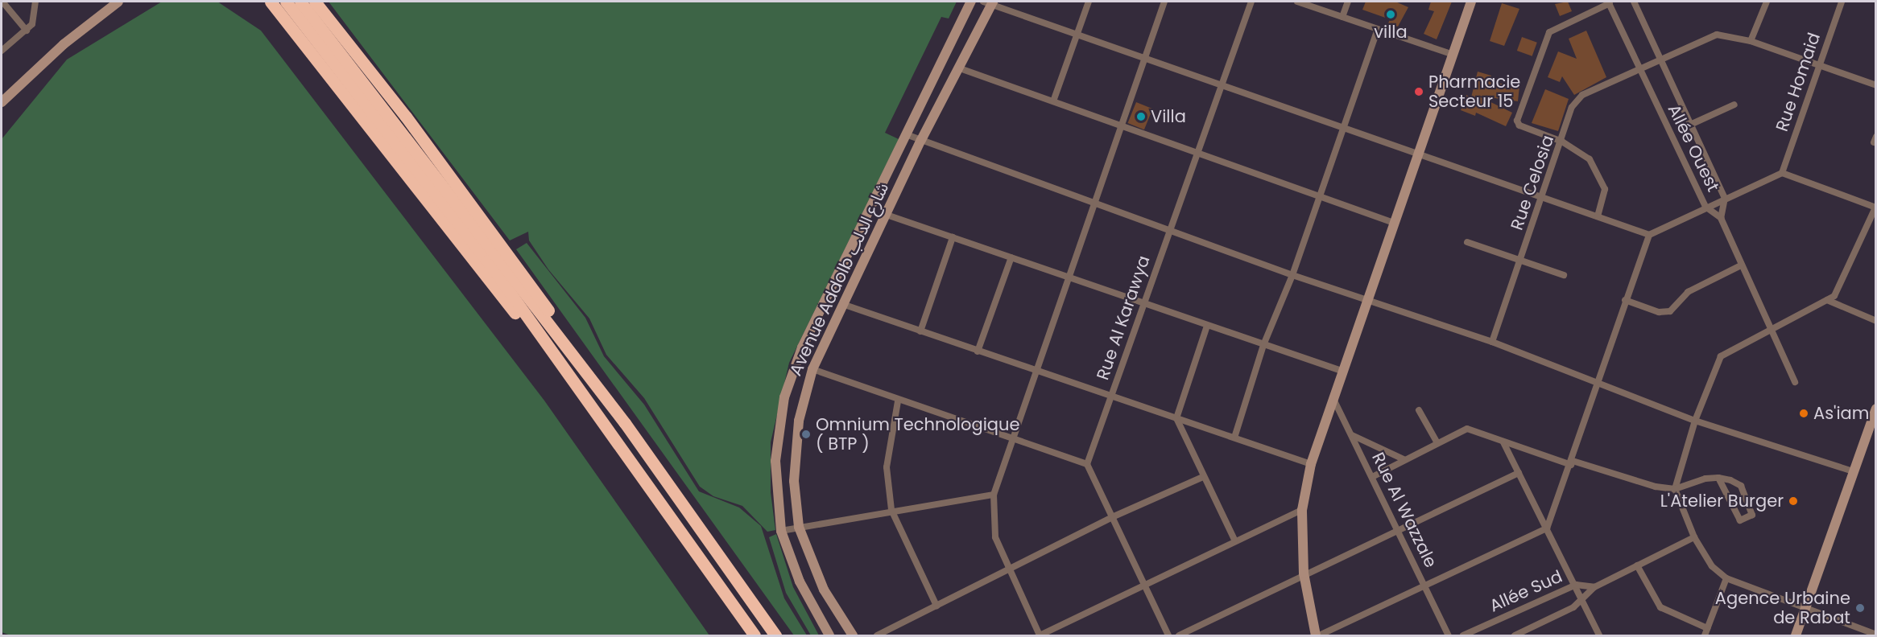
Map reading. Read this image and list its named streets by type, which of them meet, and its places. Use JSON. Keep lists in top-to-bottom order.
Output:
{
  "streets": {
    "street": [
      "Rue Homaid",
      "Allée Ouest",
      "Rue Celosia",
      "Avenue Addolb شارع الدلب",
      "Rue Al Karawya",
      "Rue Al Wazzale",
      "Allée Sud"
    ]
  },
  "crossings": [
    ["Rue Homaid", "Rue Celosia"],
    ["Allée Ouest", "Rue Celosia"]
  ],
  "places": [
    "villa",
    "Pharmacie Secteur 15",
    "Villa",
    "As'iam",
    "Omnium Technologique ( BTP )",
    "L'Atelier Burger",
    "Agence Urbaine de Rabat"
  ]
}
